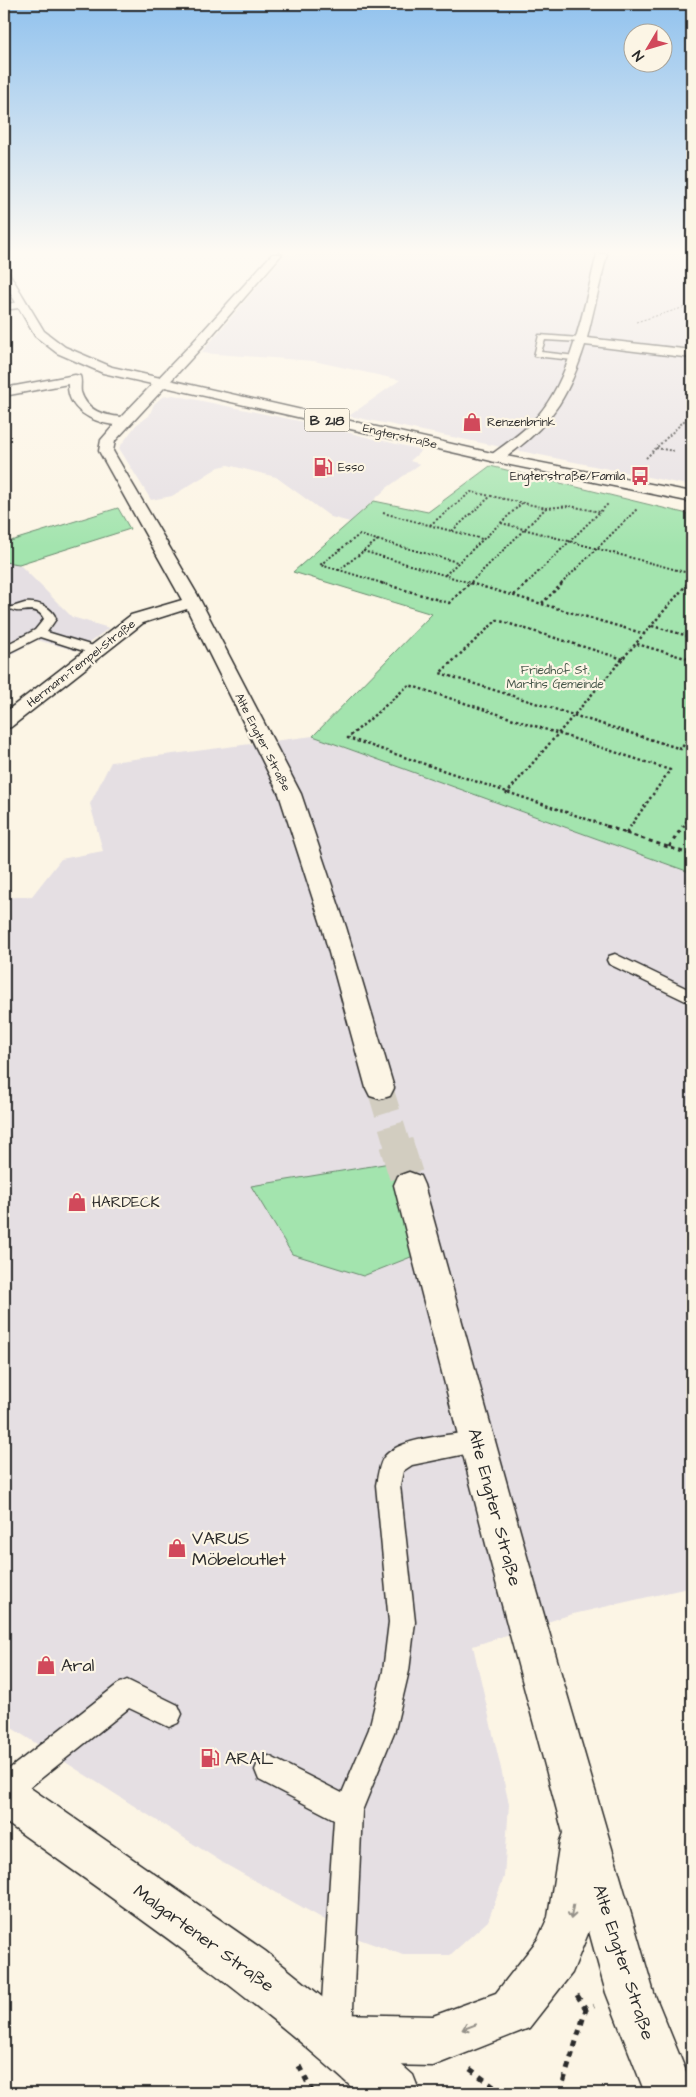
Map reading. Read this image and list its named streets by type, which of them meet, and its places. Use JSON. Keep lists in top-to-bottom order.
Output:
{
  "streets": {
    "street": [
      "B 218",
      "Engterstraße",
      "Hermann-Tempel-Straße",
      "Alte Engter Straße",
      "Malgartener Straße"
    ]
  },
  "crossings": [
    ["Engterstraße", "Alte Engter Straße"],
    ["Hermann-Tempel-Straße", "Alte Engter Straße"],
    ["Alte Engter Straße", "Malgartener Straße"]
  ],
  "parks": ["Friedhof St. Martins Gemeinde"],
  "places": {
    "shop": [
      "Renzenbrink",
      "HARDECK",
      "VARUS Möbeloutlet",
      "Aral"
    ],
    "fuel station": ["Esso", "ARAL"],
    "bus stop": ["Engterstraße/Famila"]
  },
  "north": "bottom left"
}
